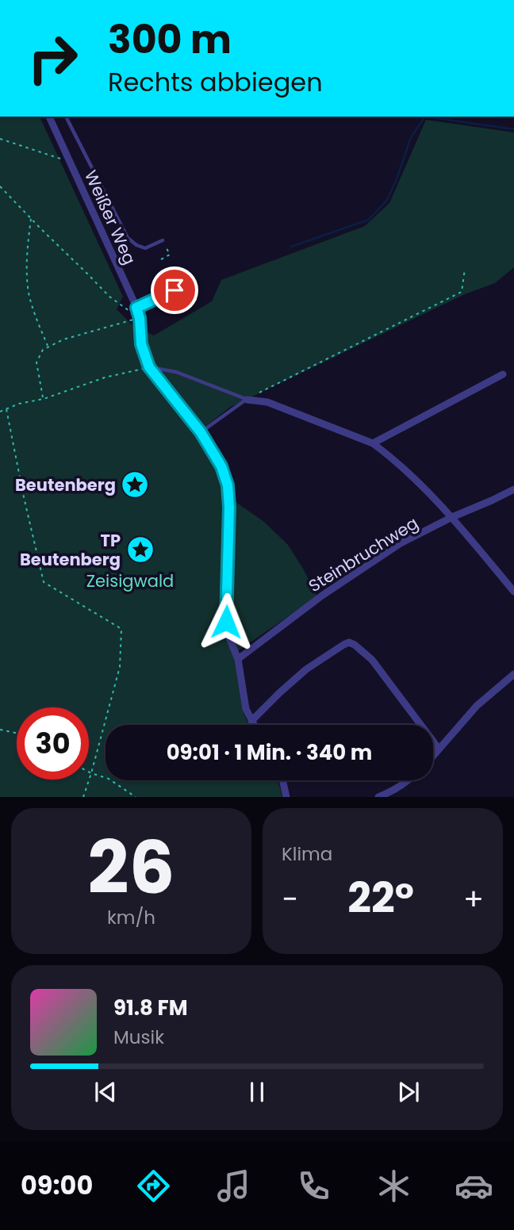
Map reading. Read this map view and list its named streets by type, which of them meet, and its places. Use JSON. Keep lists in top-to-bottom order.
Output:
{
  "streets": {
    "street": ["Weißer Weg", "Steinbruchweg"]
  },
  "crossings": [
    ["Weißer Weg", "Steinbruchweg"]
  ],
  "parks": ["Zeisigwald"],
  "places": {
    "place": ["Beutenberg", "TP Beutenberg"]
  },
  "page": {
    "turn": ["300 m", "Rechts abbiegen"],
    "limit": "30",
    "trip": "09:01 · 1 Min. · 340 m",
    "tile": [
      ["26", "km/h"],
      "Klima"
    ],
    "heat": ["−", "22°", "+"],
    "song": ["91.8 FM", "Musik"],
    "tabs": "09:00"
  }
}
